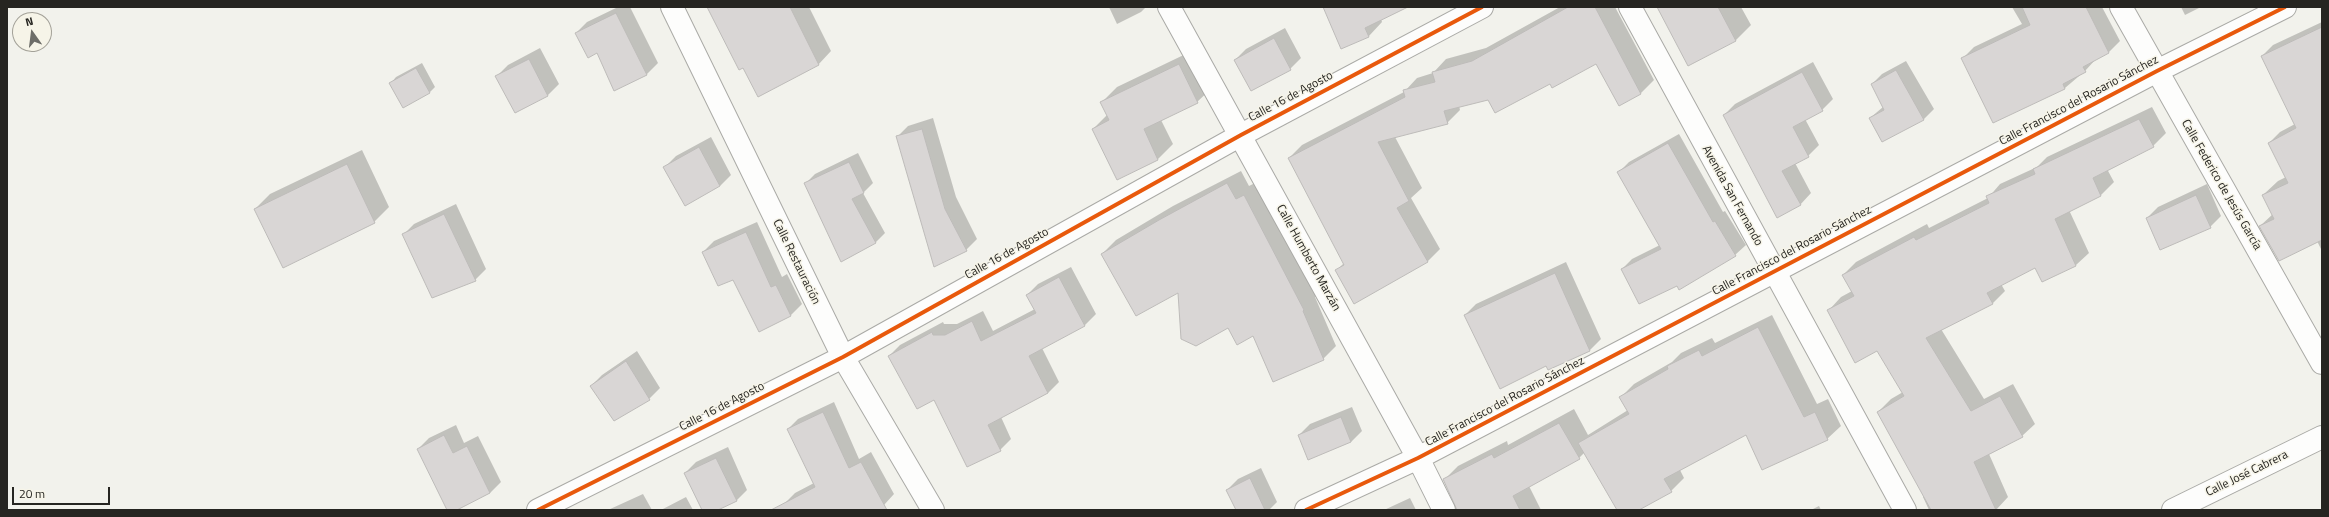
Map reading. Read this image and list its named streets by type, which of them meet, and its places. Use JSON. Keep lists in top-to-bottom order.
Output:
{
  "streets": {
    "street": [
      "Calle 16 de Agosto",
      "Calle Francisco del Rosario Sánchez",
      "Calle Federico de Jesús García",
      "Avenida San Fernando",
      "Calle Humberto Marzán",
      "Calle Restauración",
      "Calle José Cabrera"
    ]
  },
  "crossings": [
    ["Calle 16 de Agosto", "Calle Humberto Marzán"],
    ["Calle 16 de Agosto", "Calle Restauración"],
    ["Calle Francisco del Rosario Sánchez", "Calle Federico de Jesús García"],
    ["Calle Francisco del Rosario Sánchez", "Avenida San Fernando"],
    ["Calle Francisco del Rosario Sánchez", "Calle Humberto Marzán"]
  ],
  "scale_bar": "20 m",
  "north": "top"
}
